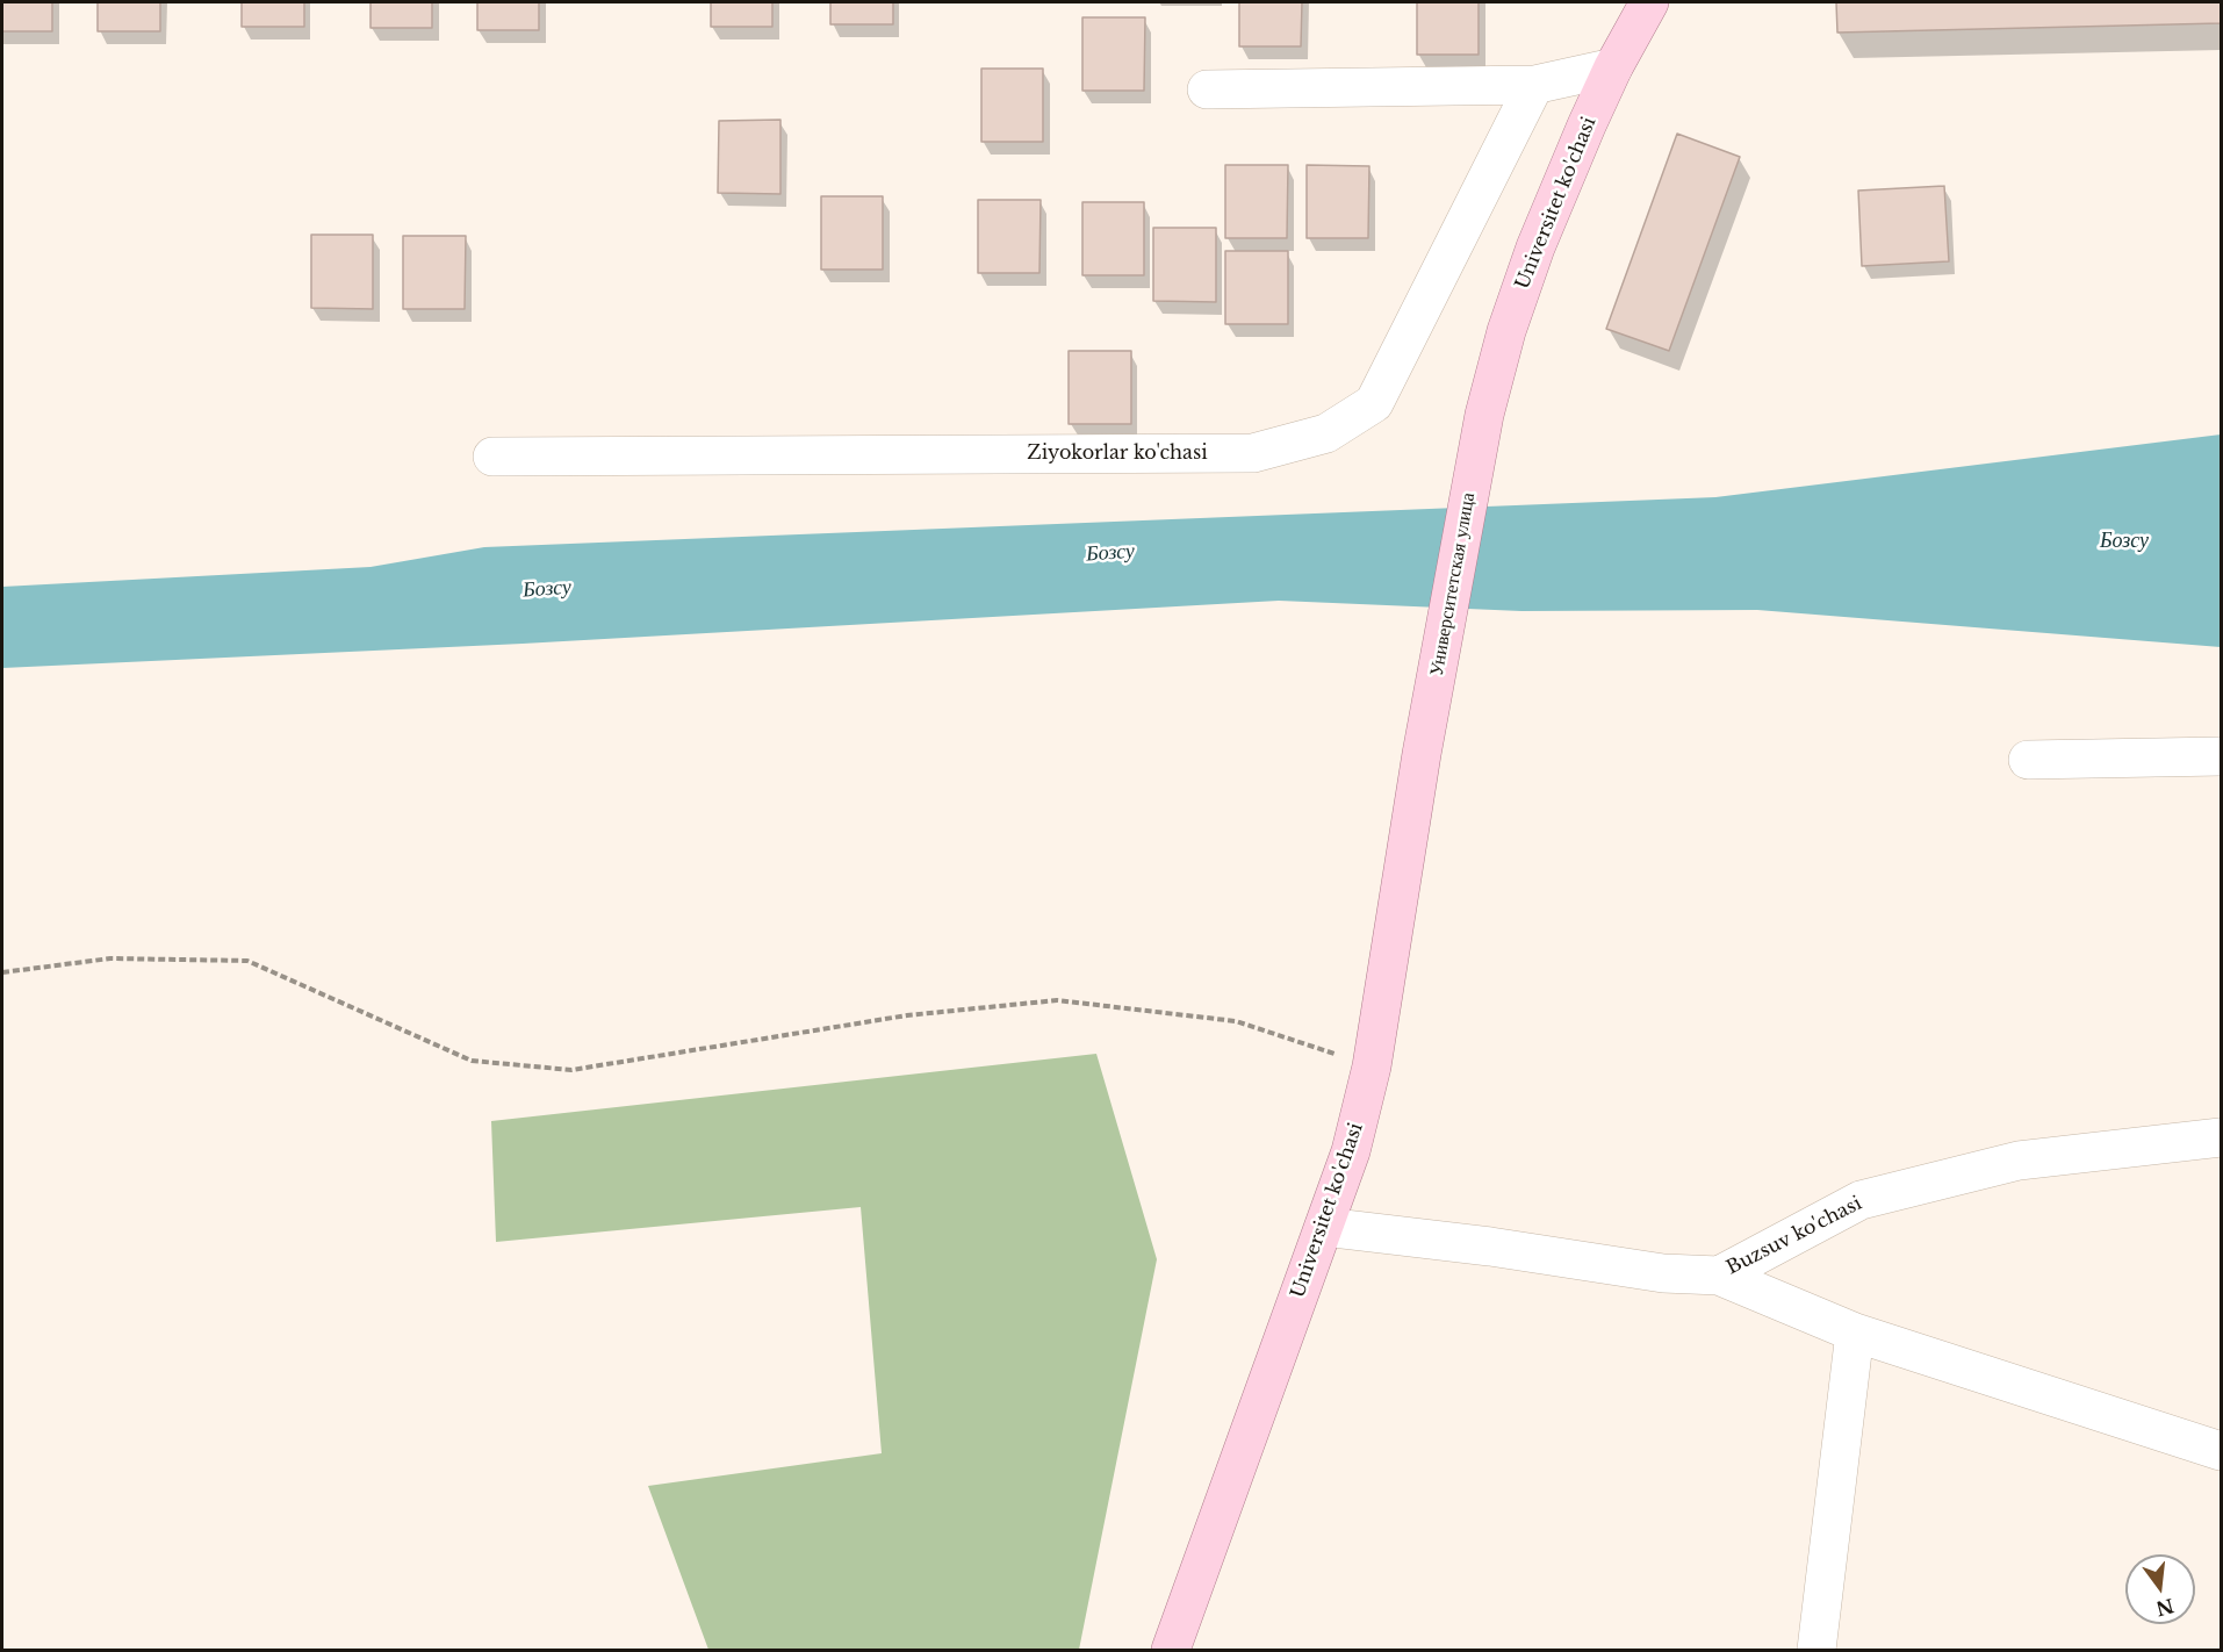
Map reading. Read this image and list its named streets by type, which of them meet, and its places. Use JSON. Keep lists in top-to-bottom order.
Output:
{
  "streets": {
    "main road": ["Universitet ko'chasi", "Университетская улица"],
    "street": ["Ziyokorlar ko'chasi", "Buzsuv ko'chasi"]
  },
  "crossings": [
    ["Universitet ko'chasi", "Университетская улица"],
    ["Universitet ko'chasi", "Buzsuv ko'chasi"]
  ],
  "water": ["Бозсу"],
  "north": "bottom"
}
